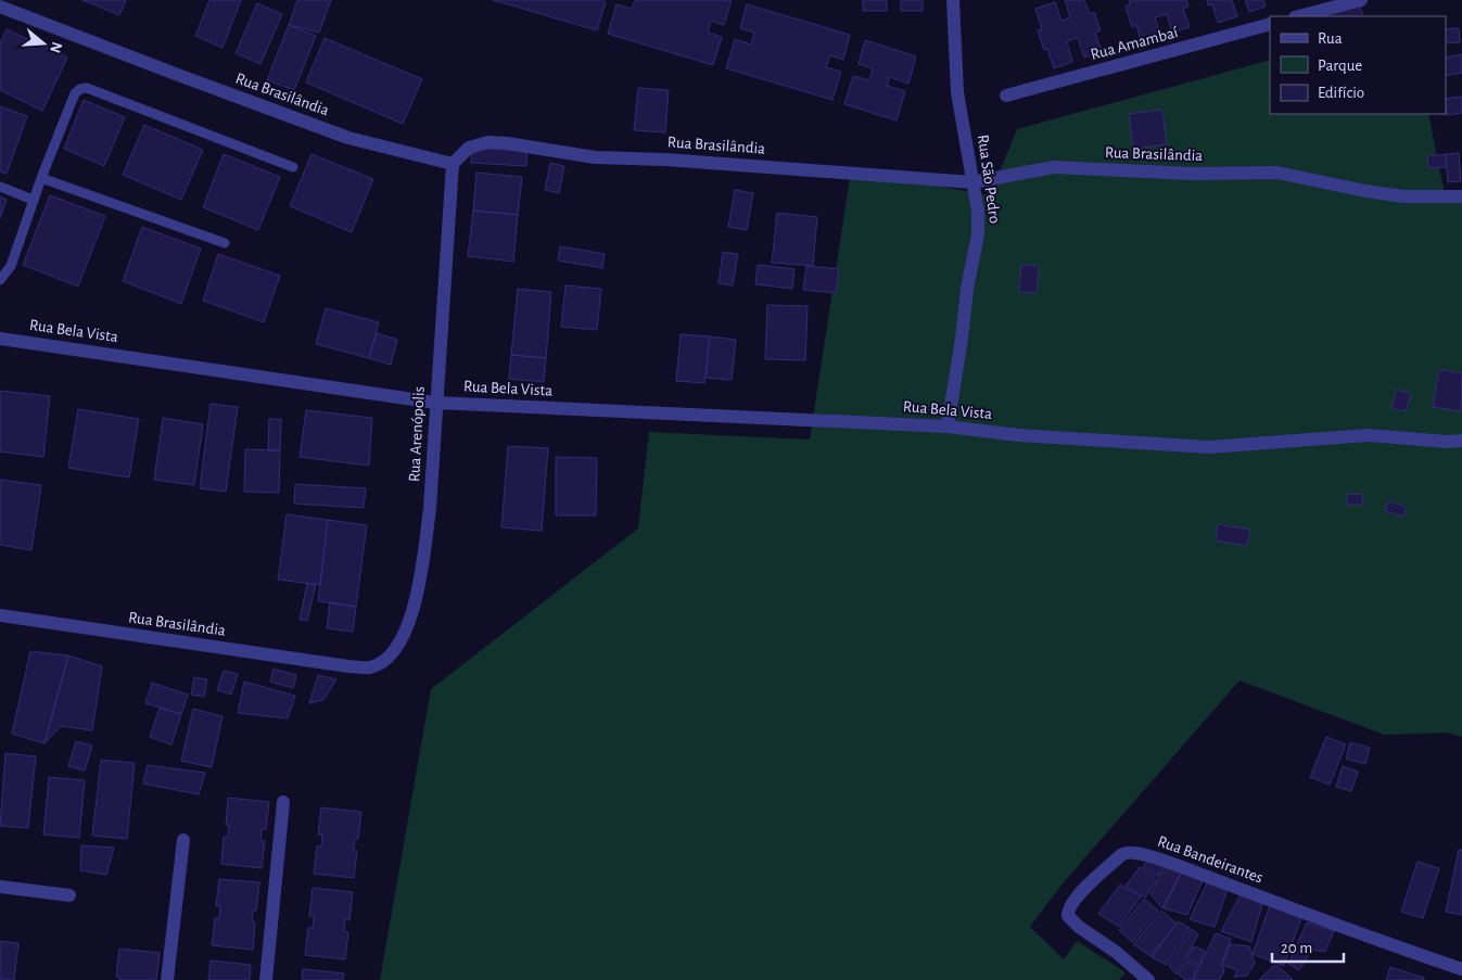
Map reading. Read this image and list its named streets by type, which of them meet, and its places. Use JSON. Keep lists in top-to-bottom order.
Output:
{
  "streets": {
    "street": [
      "Rua Amambaí",
      "Rua Brasilândia",
      "Rua São Pedro",
      "Rua Bela Vista",
      "Rua Arenópolis",
      "Rua Bandeirantes"
    ]
  },
  "crossings": [
    ["Rua Brasilândia", "Rua São Pedro"],
    ["Rua Brasilândia", "Rua Arenópolis"],
    ["Rua São Pedro", "Rua Bela Vista"],
    ["Rua Bela Vista", "Rua Arenópolis"]
  ],
  "legend": ["Rua", "Parque", "Edifício"],
  "scale_bar": "20 m",
  "north": "right"
}
